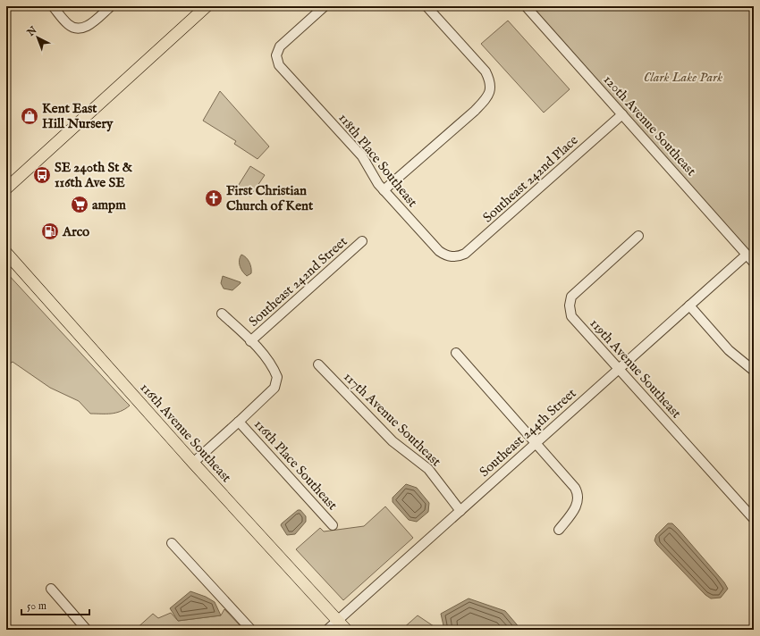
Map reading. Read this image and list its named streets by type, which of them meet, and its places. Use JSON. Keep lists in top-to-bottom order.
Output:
{
  "streets": {
    "main road": ["116th Avenue Southeast"],
    "street": [
      "120th Avenue Southeast",
      "118th Place Southeast",
      "Southeast 242nd Place",
      "Southeast 242nd Street",
      "119th Avenue Southeast",
      "117th Avenue Southeast",
      "Southeast 244th Street",
      "116th Place Southeast"
    ]
  },
  "crossings": [
    ["120th Avenue Southeast", "Southeast 242nd Place"],
    ["120th Avenue Southeast", "Southeast 244th Street"],
    ["118th Place Southeast", "Southeast 242nd Place"],
    ["Southeast 242nd Street", "116th Avenue Southeast"],
    ["Southeast 242nd Street", "116th Place Southeast"],
    ["119th Avenue Southeast", "Southeast 244th Street"],
    ["117th Avenue Southeast", "Southeast 244th Street"],
    ["116th Avenue Southeast", "Southeast 244th Street"]
  ],
  "parks": ["Clark Lake Park"],
  "places": {
    "shop": ["Kent East Hill Nursery"],
    "bus stop": ["SE 240th St & 116th Ave SE"],
    "church": ["First Christian Church of Kent"],
    "supermarket": ["ampm"],
    "fuel station": ["Arco"]
  },
  "scale_bar": "50 m",
  "north": "top left"
}
